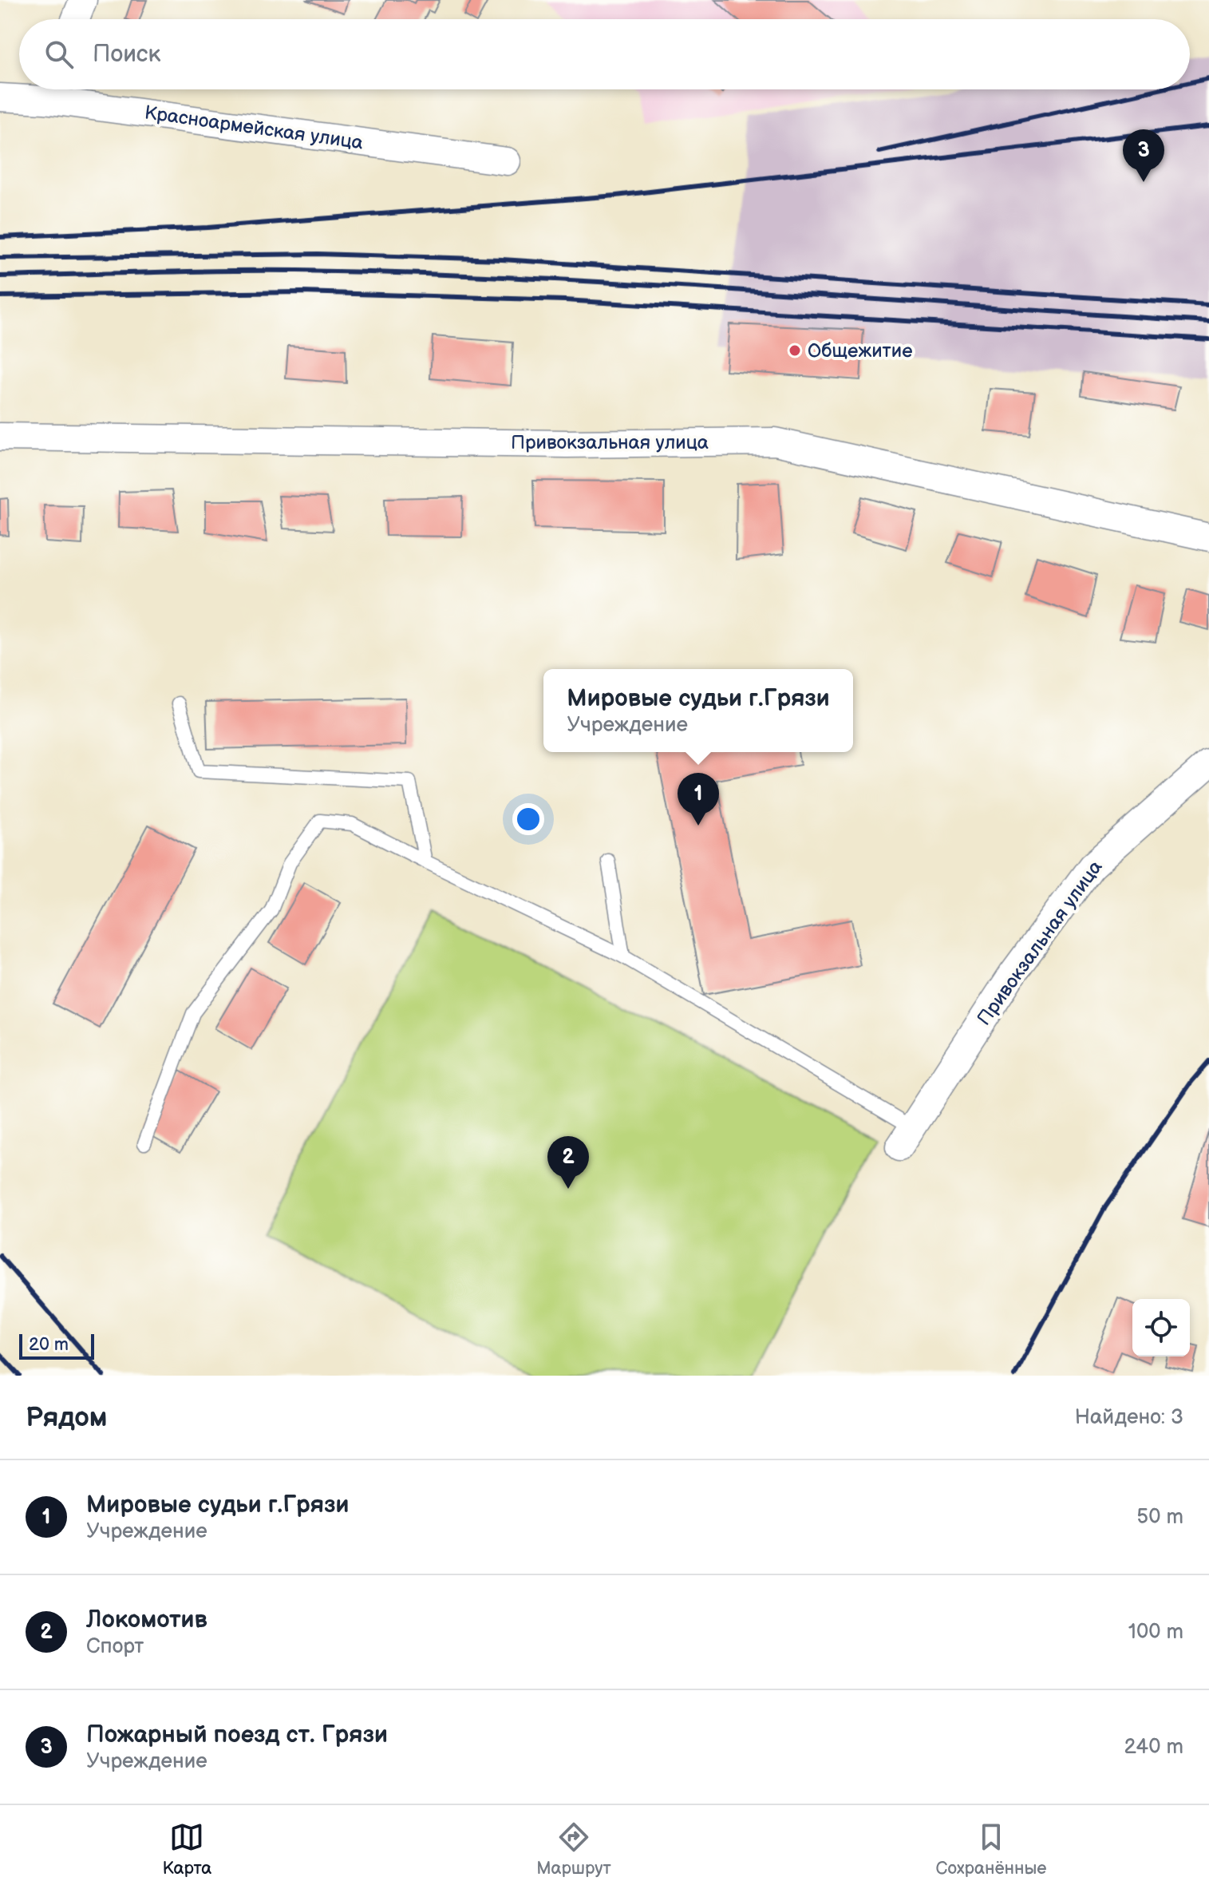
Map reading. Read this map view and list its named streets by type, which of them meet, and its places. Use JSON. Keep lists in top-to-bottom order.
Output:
{
  "streets": {
    "street": ["Красноармейская улица", "Привокзальная улица"]
  },
  "places": ["Общежитие"],
  "scale_bar": "20 m",
  "page": {
    "search": "Поиск",
    "pins": ["3", "1", "2"],
    "popup": ["Мировые судьи г.Грязи", "Учреждение"],
    "scale": "20 m",
    "heading": ["Рядом", "Найдено: 3"],
    "list": [
      {
        "mark": "1",
        "name": "Мировые судьи г.Грязи",
        "note": "Учреждение",
        "value": "50 m"
      },
      {
        "mark": "2",
        "name": "Локомотив",
        "note": "Спорт",
        "value": "100 m"
      },
      {
        "mark": "3",
        "name": "Пожарный поезд ст. Грязи",
        "note": "Учреждение",
        "value": "240 m"
      }
    ],
    "nav": ["Карта", "Маршрут", "Сохранённые"]
  }
}
